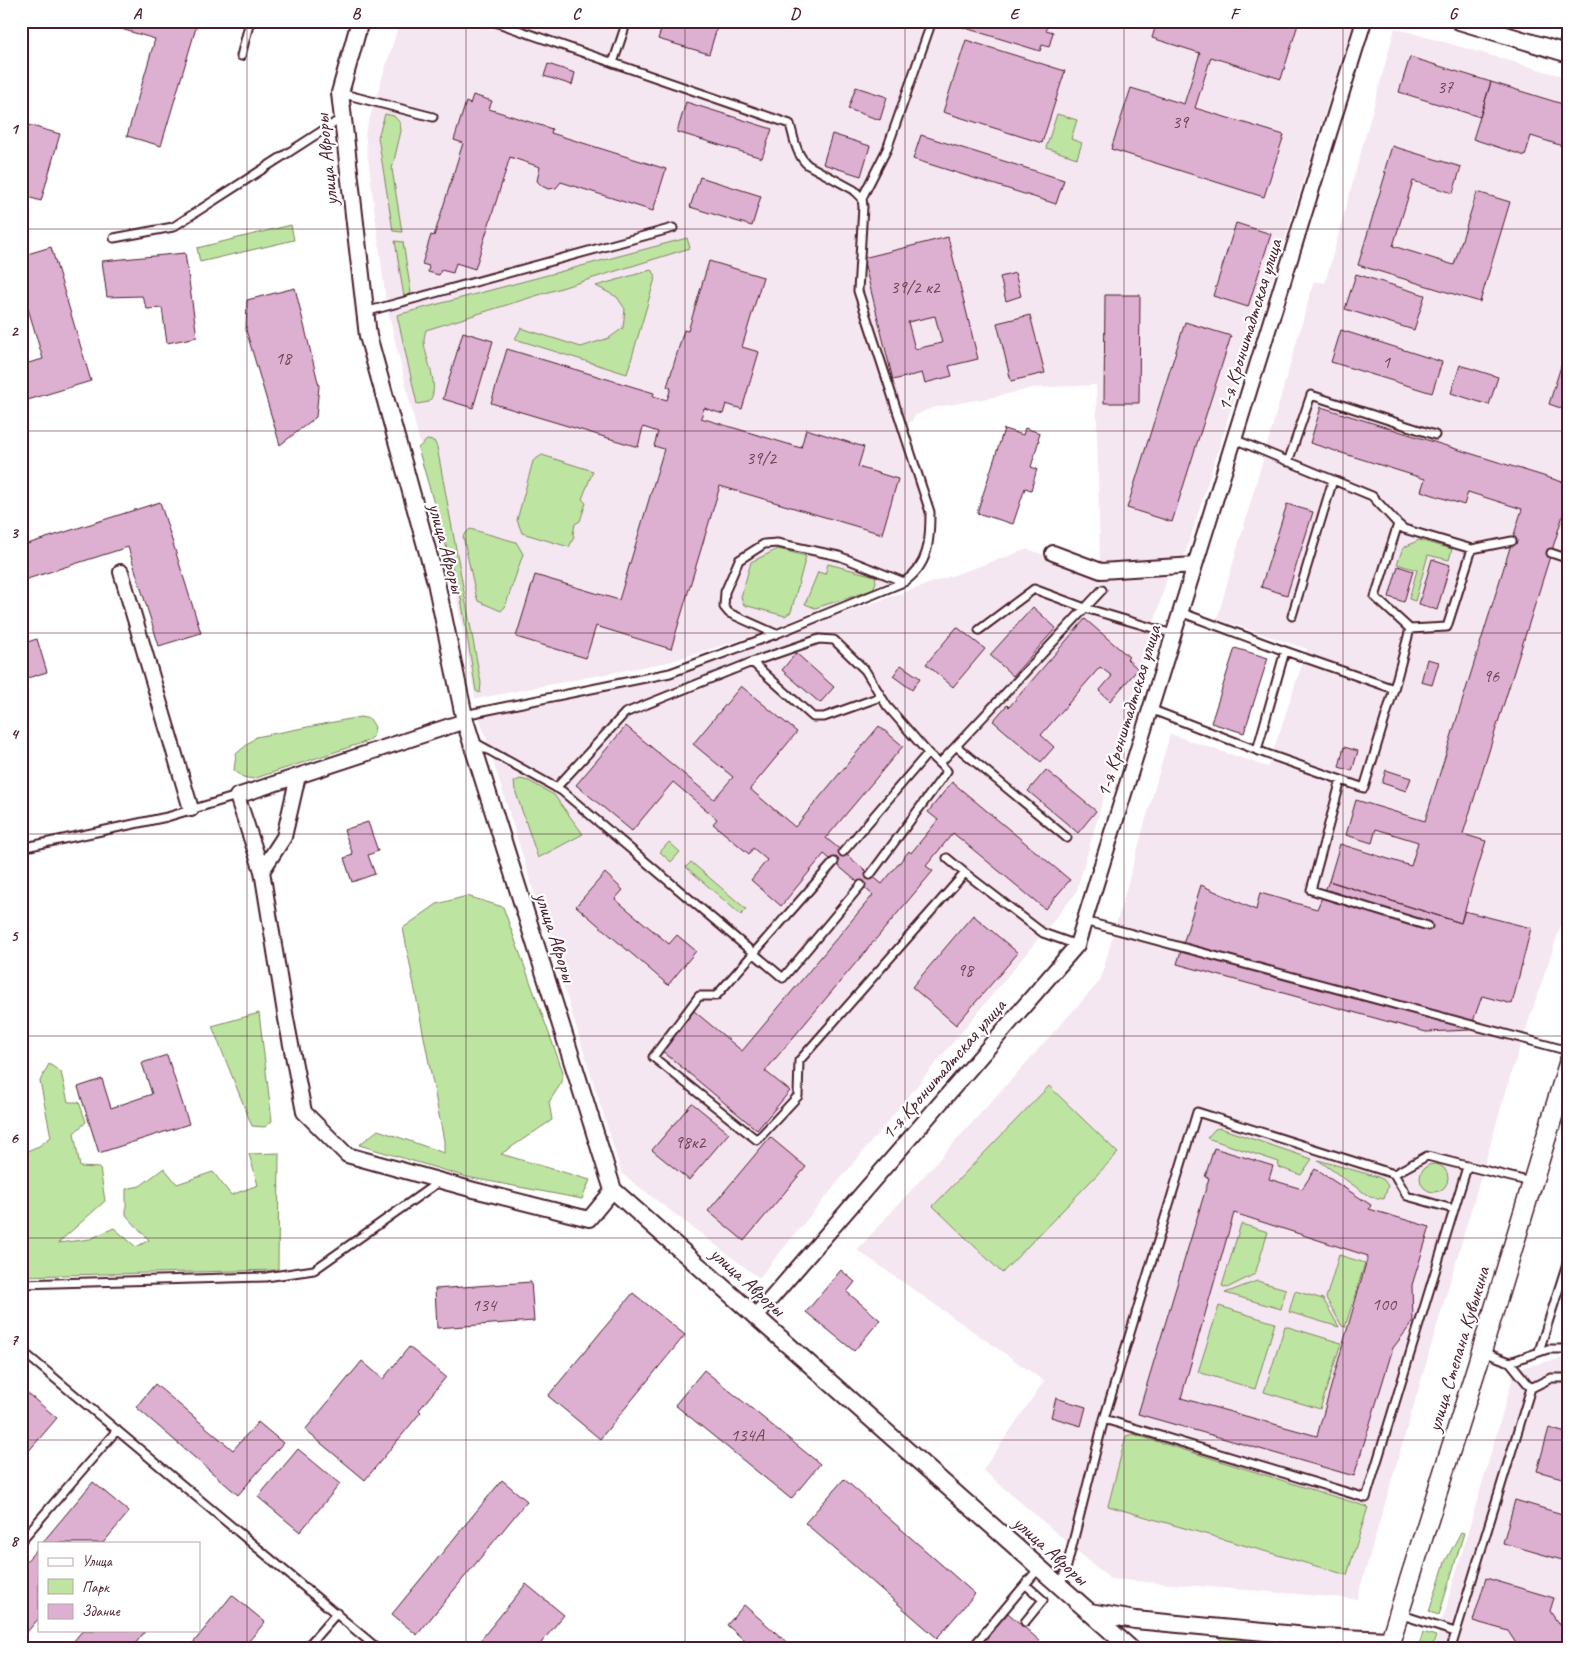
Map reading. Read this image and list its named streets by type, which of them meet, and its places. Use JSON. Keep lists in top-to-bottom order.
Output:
{
  "streets": {
    "main road": ["улица Степана Кувыкина"],
    "street": ["улица Авроры", "1-я Кронштадтская улица"]
  },
  "crossings": [
    ["улица Авроры", "1-я Кронштадтская улица"]
  ],
  "house_numbers": [
    "37",
    "39",
    "39/2 к2",
    "18",
    "1",
    "39/2",
    "96",
    "98",
    "98к2",
    "100",
    "134",
    "134А"
  ],
  "legend": ["Улица", "Парк", "Здание"],
  "grid": {
    "columns": [
      "A",
      "B",
      "C",
      "D",
      "E",
      "F",
      "G"
    ],
    "rows": [
      "1",
      "2",
      "3",
      "4",
      "5",
      "6",
      "7",
      "8"
    ]
  }
}
